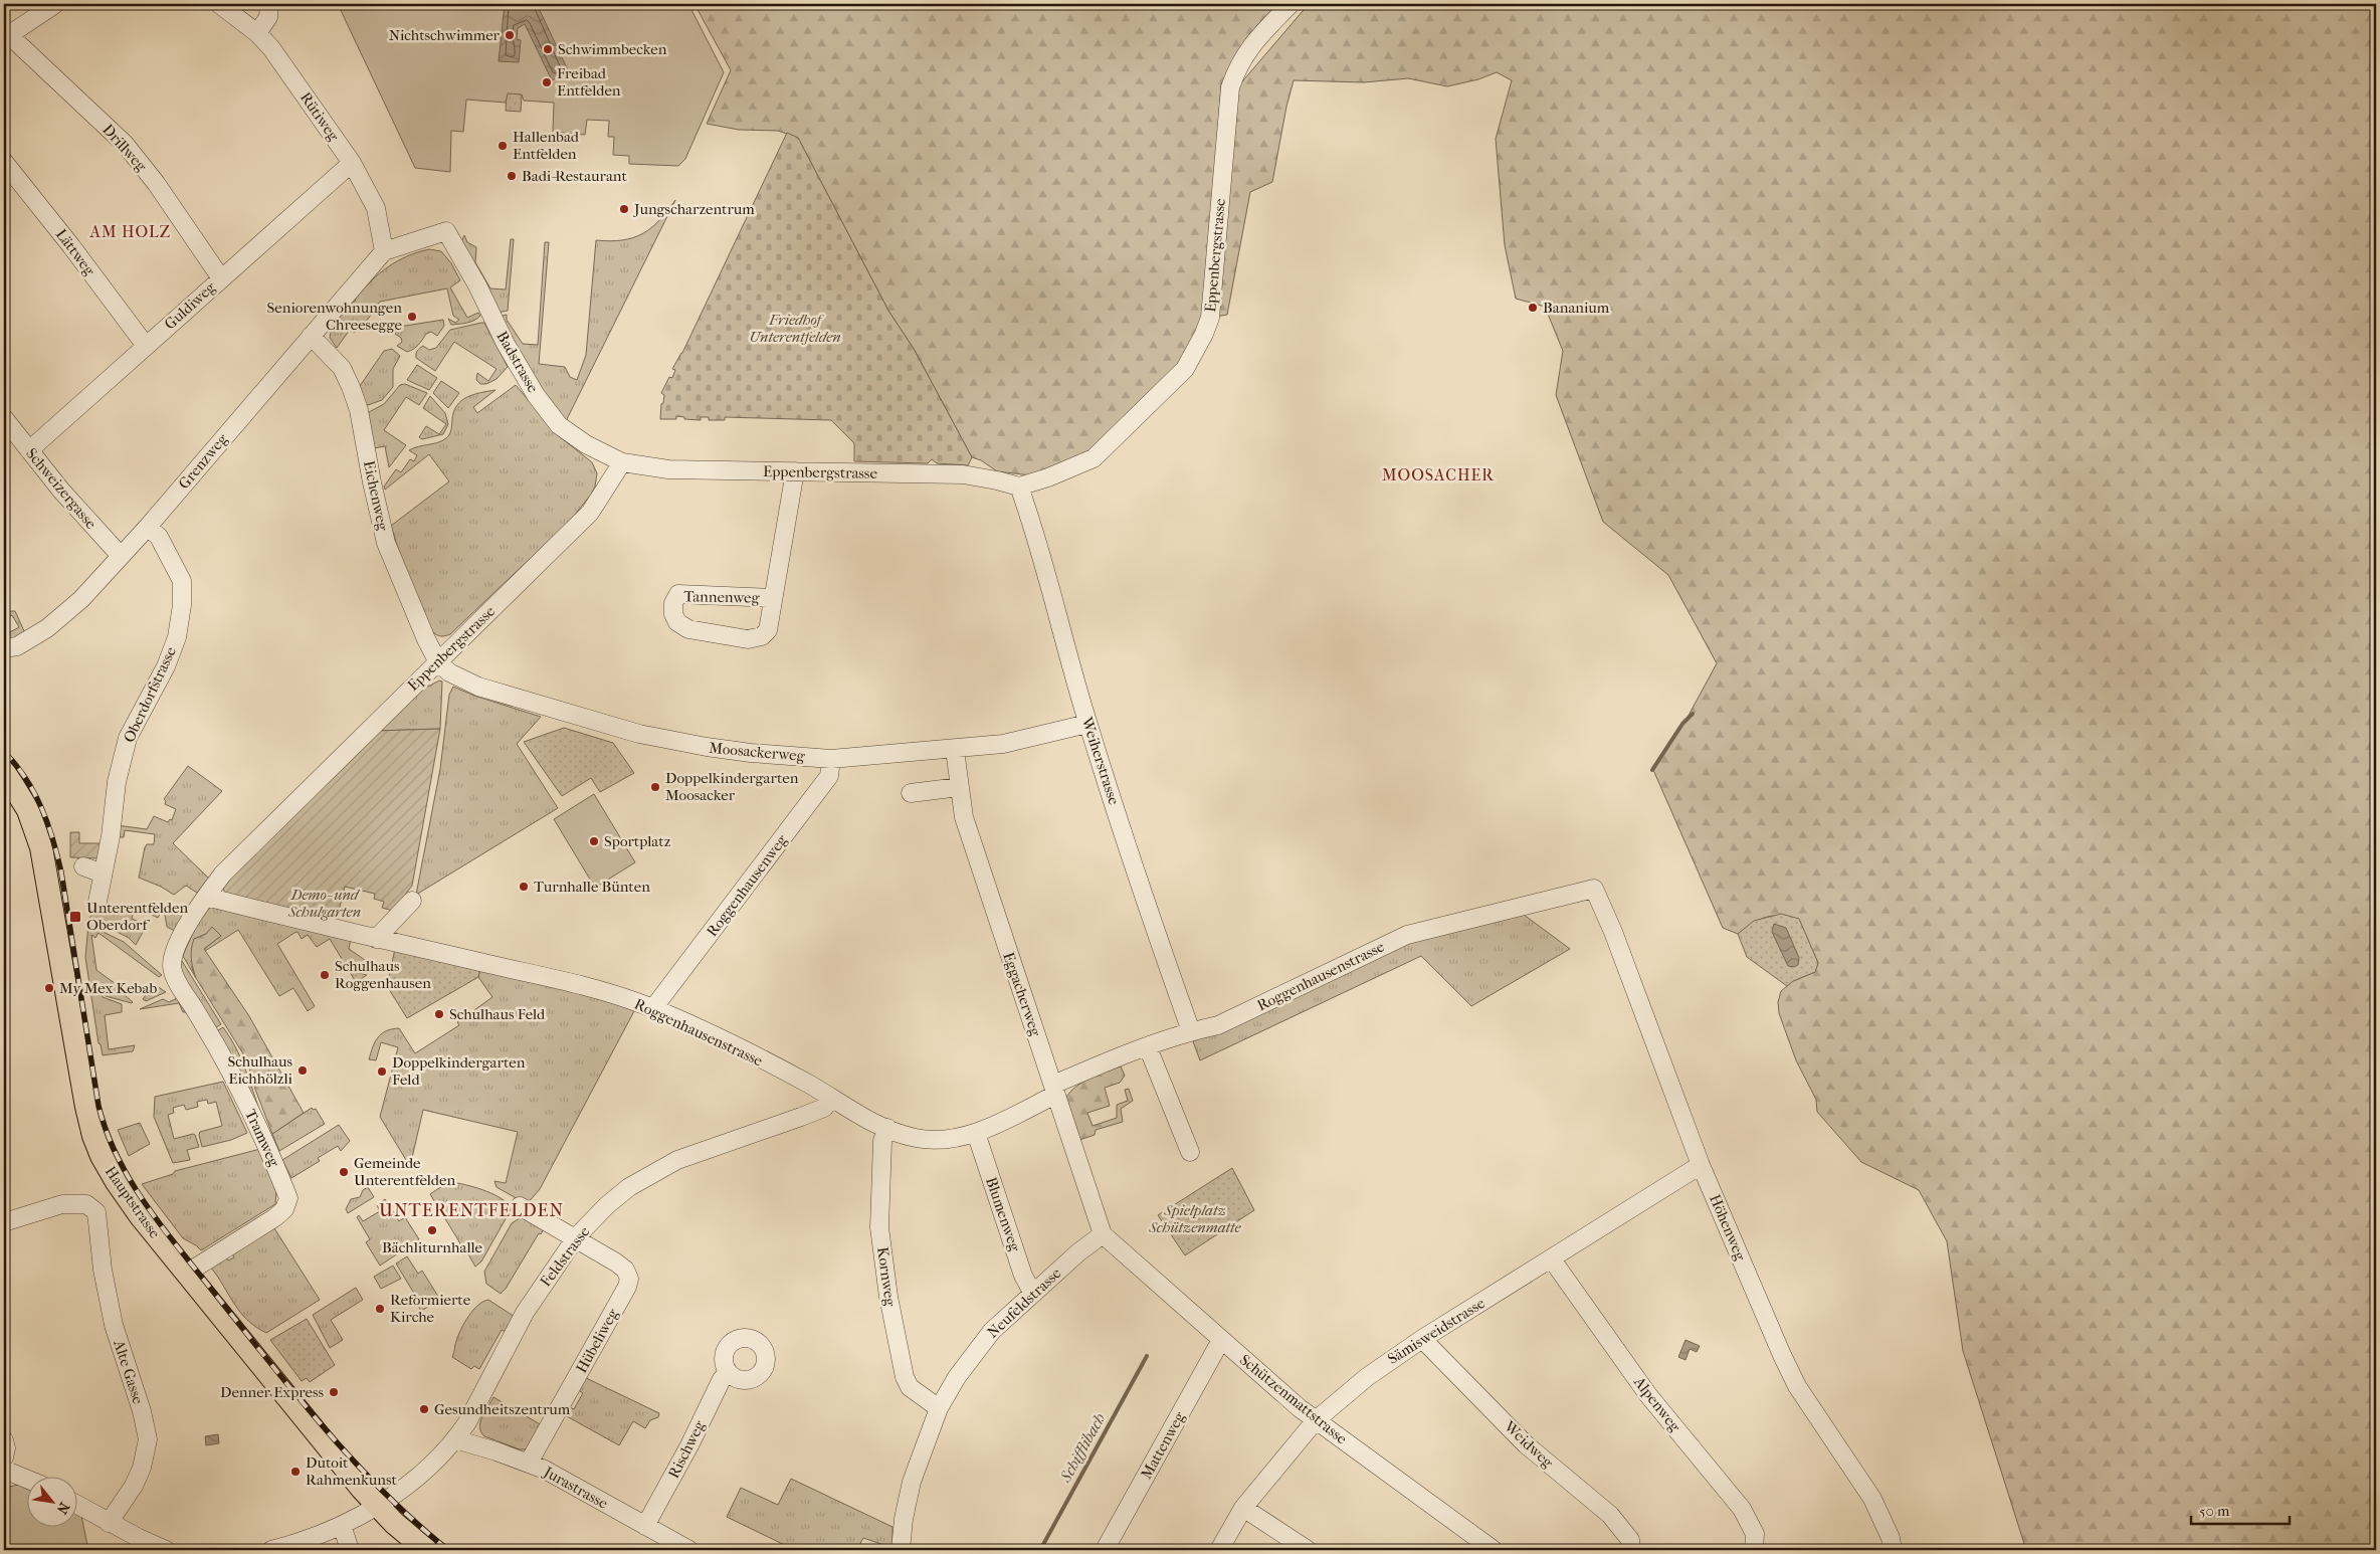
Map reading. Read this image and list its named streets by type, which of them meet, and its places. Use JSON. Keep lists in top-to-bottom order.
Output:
{
  "streets": {
    "main road": ["Hauptstrasse"],
    "street": [
      "Rütiweg",
      "Drillweg",
      "Lättweg",
      "Eppenbergstrasse",
      "Guldiweg",
      "Badstrasse",
      "Grenzweg",
      "Schweizergasse",
      "Eichenweg",
      "Tannenweg",
      "Oberdorfstrasse",
      "Moosackerweg",
      "Weiherstrasse",
      "Roggenhausenweg",
      "Roggenhausenstrasse",
      "Eggacherweg",
      "Tramweg",
      "Blumenweg",
      "Höhenweg",
      "Feldstrasse",
      "Kornweg",
      "Neufeldstrasse",
      "Sämisweidstrasse",
      "Hübeliweg",
      "Alte Gasse",
      "Schützenmattstrasse",
      "Alpenweg",
      "Weidweg",
      "Mattenweg",
      "Rischweg",
      "Jurastrasse"
    ]
  },
  "crossings": [
    ["Rütiweg", "Guldiweg"],
    ["Rütiweg", "Badstrasse"],
    ["Rütiweg", "Grenzweg"],
    ["Drillweg", "Guldiweg"],
    ["Lättweg", "Guldiweg"],
    ["Eppenbergstrasse", "Badstrasse"],
    ["Eppenbergstrasse", "Eichenweg"],
    ["Eppenbergstrasse", "Tannenweg"],
    ["Eppenbergstrasse", "Moosackerweg"],
    ["Eppenbergstrasse", "Weiherstrasse"],
    ["Eppenbergstrasse", "Roggenhausenstrasse"],
    ["Eppenbergstrasse", "Tramweg"],
    ["Guldiweg", "Schweizergasse"],
    ["Badstrasse", "Grenzweg"],
    ["Grenzweg", "Schweizergasse"],
    ["Grenzweg", "Eichenweg"],
    ["Grenzweg", "Oberdorfstrasse"],
    ["Eichenweg", "Moosackerweg"],
    ["Moosackerweg", "Weiherstrasse"],
    ["Moosackerweg", "Roggenhausenweg"],
    ["Moosackerweg", "Eggacherweg"],
    ["Weiherstrasse", "Roggenhausenstrasse"],
    ["Roggenhausenweg", "Roggenhausenstrasse"],
    ["Roggenhausenstrasse", "Eggacherweg"],
    ["Roggenhausenstrasse", "Blumenweg"],
    ["Roggenhausenstrasse", "Höhenweg"],
    ["Roggenhausenstrasse", "Feldstrasse"],
    ["Roggenhausenstrasse", "Kornweg"],
    ["Eggacherweg", "Neufeldstrasse"],
    ["Eggacherweg", "Schützenmattstrasse"],
    ["Tramweg", "Hauptstrasse"],
    ["Hauptstrasse", "Feldstrasse"],
    ["Blumenweg", "Neufeldstrasse"],
    ["Höhenweg", "Sämisweidstrasse"],
    ["Feldstrasse", "Hübeliweg"],
    ["Feldstrasse", "Jurastrasse"],
    ["Kornweg", "Neufeldstrasse"],
    ["Neufeldstrasse", "Schützenmattstrasse"],
    ["Sämisweidstrasse", "Schützenmattstrasse"],
    ["Sämisweidstrasse", "Alpenweg"],
    ["Sämisweidstrasse", "Weidweg"],
    ["Hübeliweg", "Jurastrasse"],
    ["Schützenmattstrasse", "Mattenweg"],
    ["Rischweg", "Jurastrasse"]
  ],
  "districts": ["AM HOLZ", "MOOSACHER", "UNTERENTFELDEN"],
  "water": ["Schifflibach"],
  "parks": ["Friedhof Unterentfelden", "Demo- und Schulgarten", "Spielplatz Schützenmatte"],
  "places": {
    "other": [
      "Nichtschwimmer",
      "Schwimmbecken",
      "Freibad Entfelden",
      "Hallenbad Entfelden",
      "Badi-Restaurant",
      "Jungscharzentrum",
      "Bananium",
      "Seniorenwohnungen Chreesegge",
      "Doppelkindergarten Moosacker",
      "Sportplatz",
      "Turnhalle Bünten",
      "Schulhaus Roggenhausen",
      "My Mex Kebab",
      "Schulhaus Feld",
      "Schulhaus Eichhölzli",
      "Doppelkindergarten Feld",
      "Gemeinde Unterentfelden",
      "Bächliturnhalle",
      "Reformierte Kirche",
      "Denner Express",
      "Gesundheitszentrum",
      "Dutoit Rahmenkunst"
    ],
    "transit": ["Unterentfelden Oberdorf"]
  },
  "scale_bar": "50 m",
  "north": "bottom right"
}
